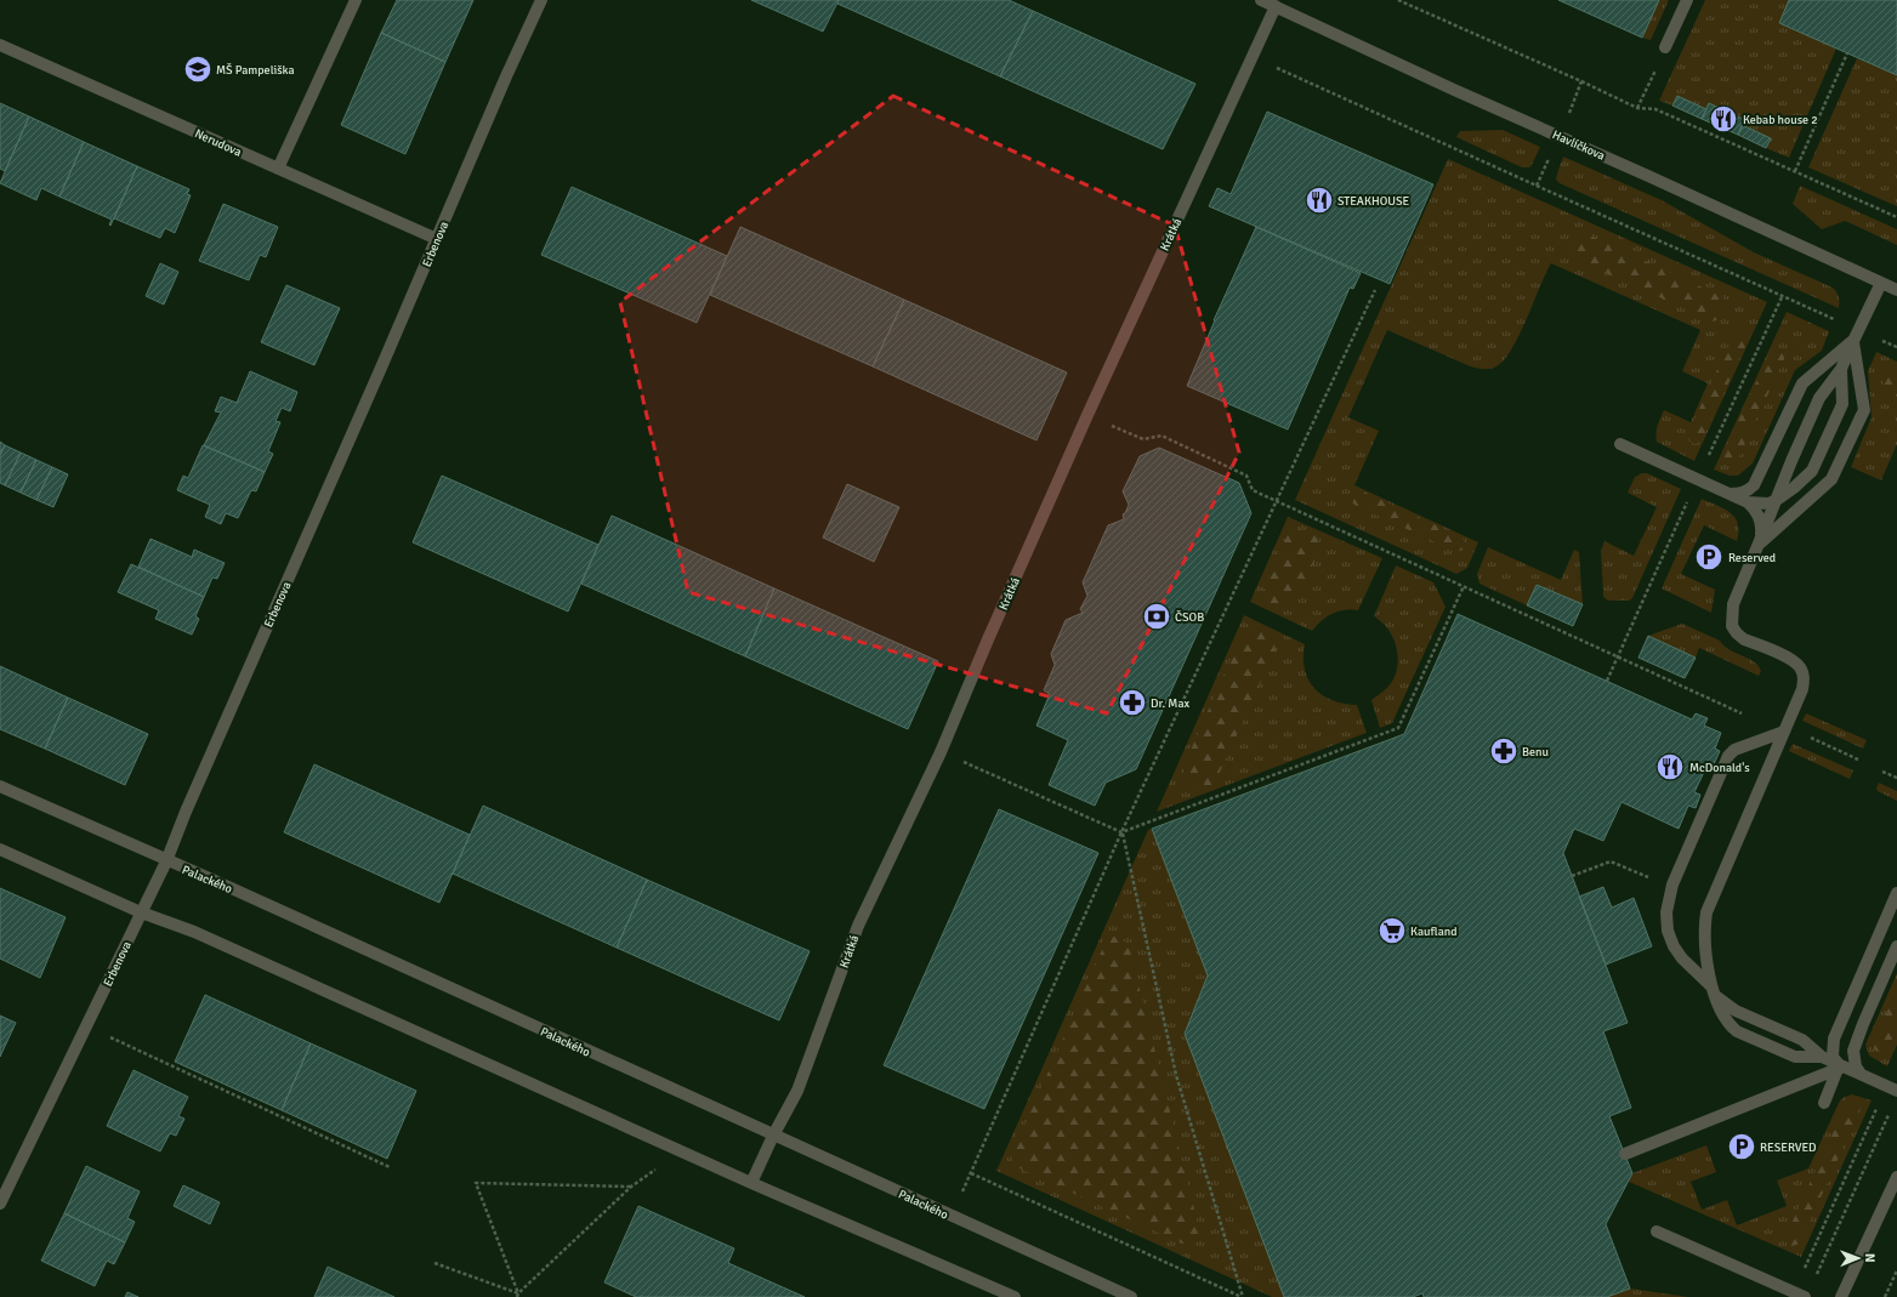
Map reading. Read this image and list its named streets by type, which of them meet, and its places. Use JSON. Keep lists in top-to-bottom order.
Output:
{
  "streets": {
    "street": [
      "Nerudova",
      "Havlíčkova",
      "Krátká",
      "Erbenova",
      "Palackého"
    ]
  },
  "crossings": [
    ["Nerudova", "Erbenova"],
    ["Havlíčkova", "Krátká"],
    ["Krátká", "Palackého"],
    ["Erbenova", "Palackého"]
  ],
  "places": {
    "school or university": ["MŠ Pampeliška"],
    "restaurant": ["Kebab house 2", "STEAKHOUSE", "McDonald's"],
    "parking": ["Reserved", "RESERVED"],
    "bank": ["ČSOB"],
    "pharmacy": ["Dr. Max", "Benu"],
    "supermarket": ["Kaufland"]
  },
  "north": "right"
}
